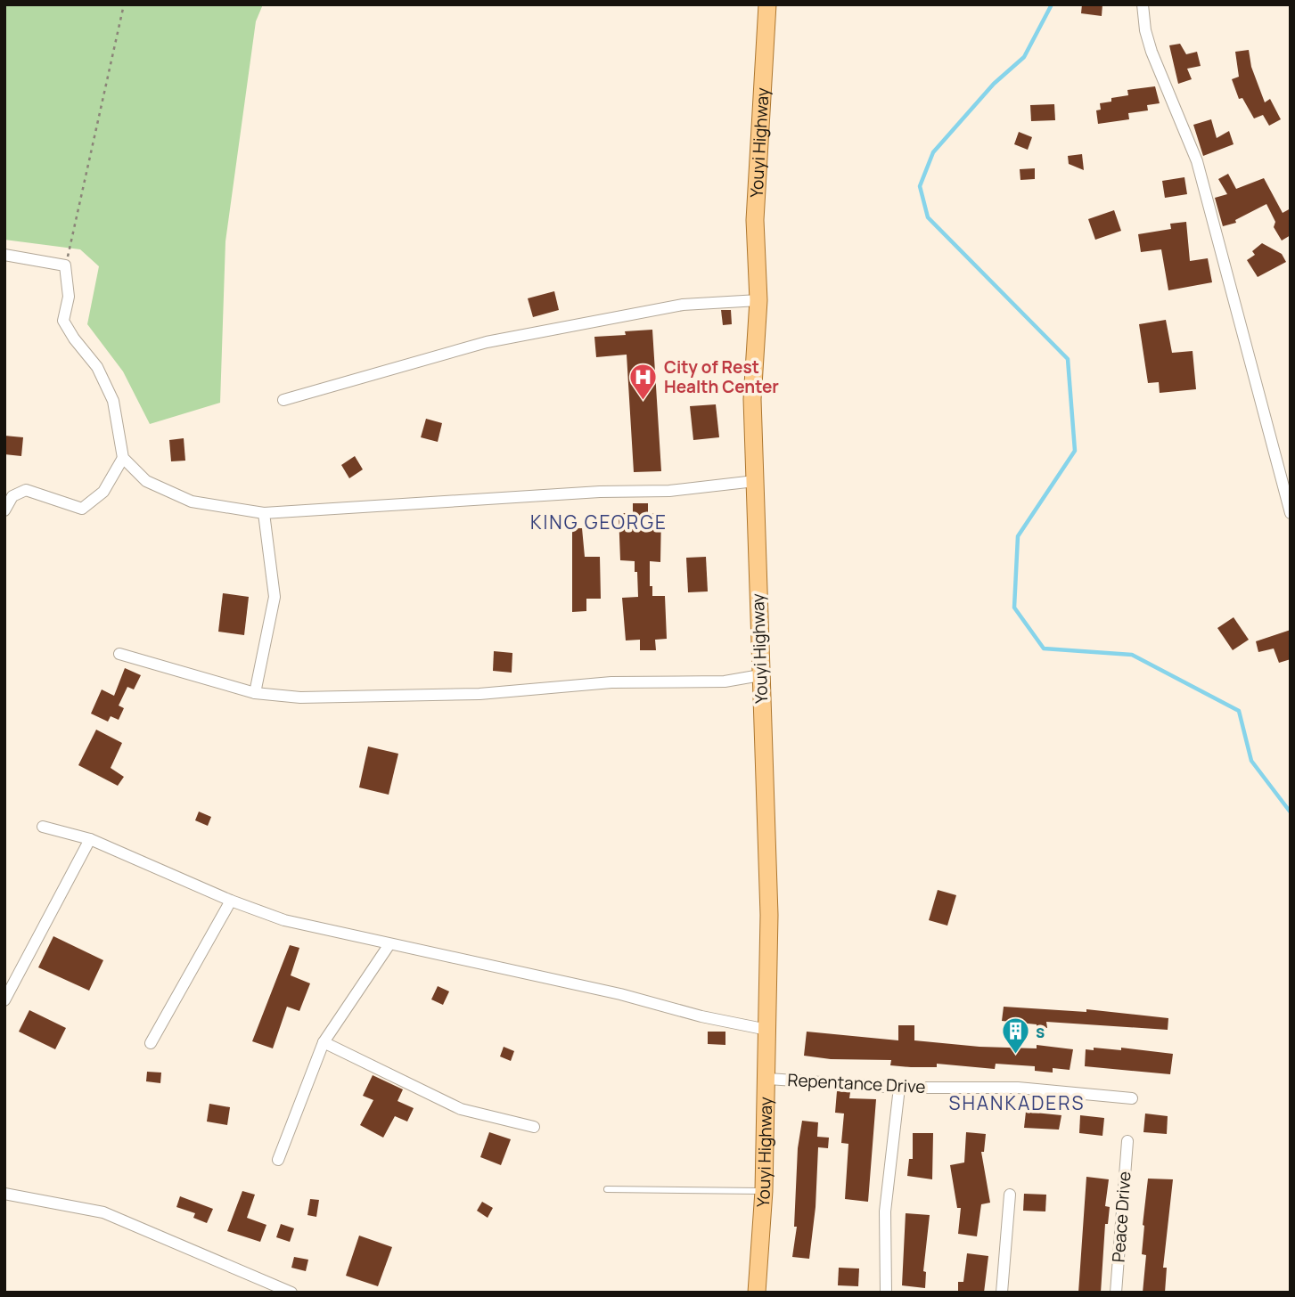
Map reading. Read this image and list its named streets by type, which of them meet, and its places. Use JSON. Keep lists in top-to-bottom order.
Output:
{
  "streets": {
    "main road": ["Youyi Highway"],
    "street": ["Repentance Drive", "Peace Drive"]
  },
  "crossings": [
    ["Youyi Highway", "Repentance Drive"]
  ],
  "districts": ["KING GEORGE", "SHANKADERS"],
  "places": {
    "hospital": ["City of Rest Health Center"],
    "building": ["s"]
  }
}
